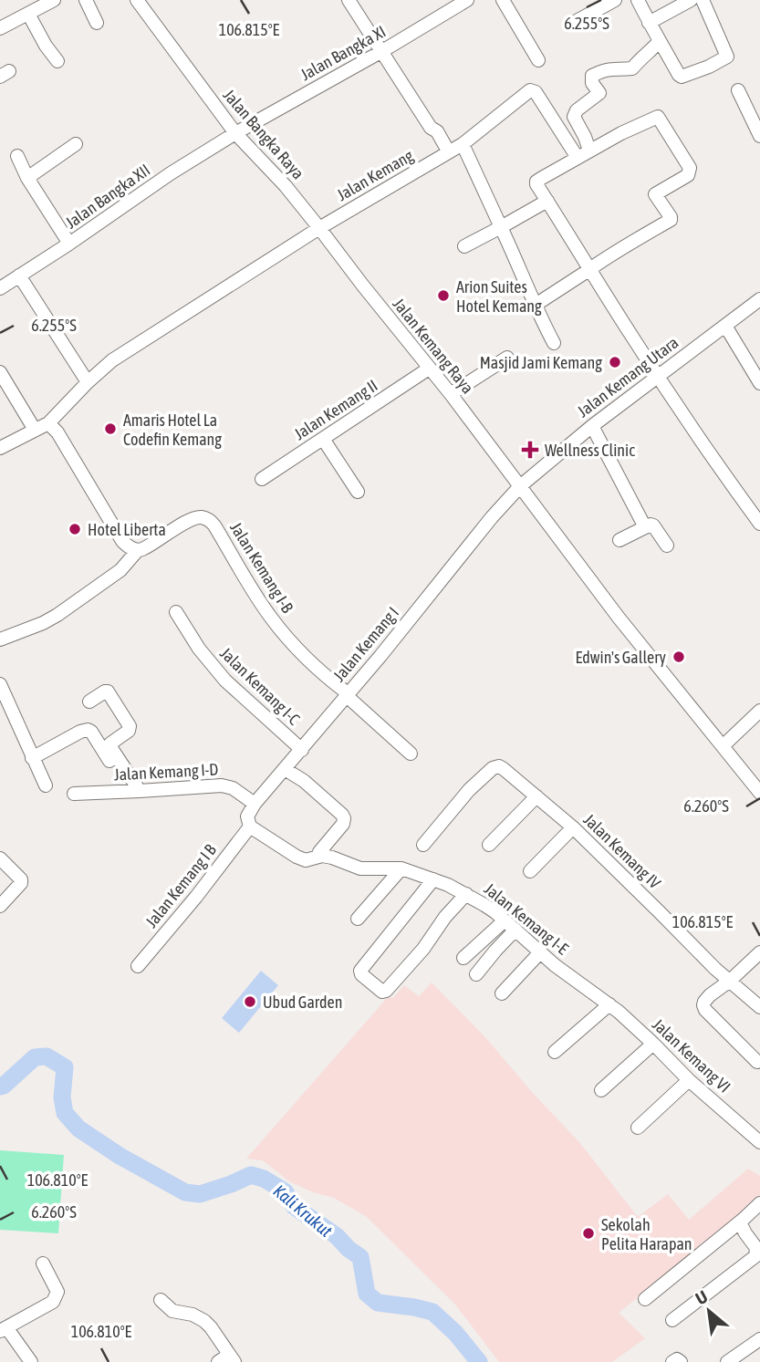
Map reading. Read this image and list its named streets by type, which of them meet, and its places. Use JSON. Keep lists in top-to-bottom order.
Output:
{
  "streets": {
    "street": [
      "Jalan Bangka XI",
      "Jalan Bangka Raya",
      "Jalan Kemang",
      "Jalan Bangka XII",
      "Jalan Kemang Raya",
      "Jalan Kemang Utara",
      "Jalan Kemang II",
      "Jalan Kemang I-B",
      "Jalan Kemang I",
      "Jalan Kemang I-C",
      "Jalan Kemang I-D",
      "Jalan Kemang IV",
      "Jalan Kemang I B",
      "Jalan Kemang I-E",
      "Jalan Kemang VI"
    ]
  },
  "crossings": [
    ["Jalan Bangka XI", "Jalan Bangka Raya"],
    ["Jalan Bangka XI", "Jalan Bangka XII"],
    ["Jalan Bangka Raya", "Jalan Kemang"],
    ["Jalan Bangka Raya", "Jalan Bangka XII"],
    ["Jalan Bangka Raya", "Jalan Kemang Raya"],
    ["Jalan Kemang", "Jalan Kemang Raya"],
    ["Jalan Kemang Raya", "Jalan Kemang Utara"],
    ["Jalan Kemang Raya", "Jalan Kemang II"],
    ["Jalan Kemang Raya", "Jalan Kemang I"],
    ["Jalan Kemang Utara", "Jalan Kemang I"],
    ["Jalan Kemang I-B", "Jalan Kemang I"],
    ["Jalan Kemang I", "Jalan Kemang I-C"],
    ["Jalan Kemang I", "Jalan Kemang I-D"],
    ["Jalan Kemang I", "Jalan Kemang I B"],
    ["Jalan Kemang I", "Jalan Kemang I-E"],
    ["Jalan Kemang I B", "Jalan Kemang I-E"],
    ["Jalan Kemang I-E", "Jalan Kemang VI"]
  ],
  "water": ["Kali Krukut"],
  "places": {
    "other": [
      "Arion Suites Hotel Kemang",
      "Masjid Jami Kemang",
      "Amaris Hotel La Codefin Kemang",
      "Hotel Liberta",
      "Edwin's Gallery",
      "Ubud Garden",
      "Sekolah Pelita Harapan"
    ],
    "health": ["Wellness Clinic"]
  },
  "north": "top left",
  "coordinates": [
    "6.255°S",
    "106.815°E",
    "6.260°S",
    "106.810°E"
  ]
}
